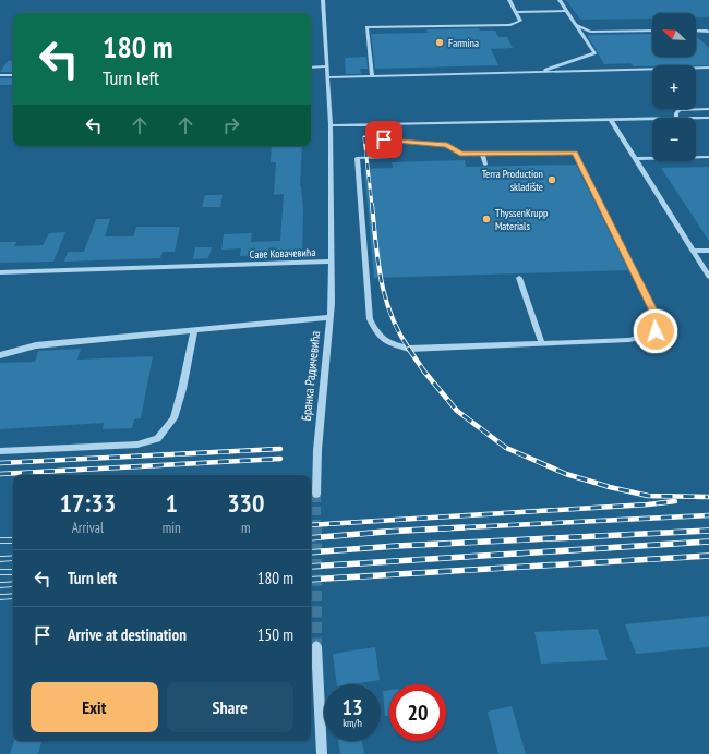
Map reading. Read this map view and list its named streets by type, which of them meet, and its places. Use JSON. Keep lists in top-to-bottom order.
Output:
{
  "streets": {
    "street": ["Саве Ковачевића", "Бранка Радичевића"]
  },
  "crossings": [
    ["Саве Ковачевића", "Бранка Радичевића"]
  ],
  "places": ["Farmina", "Terra Production skladište", "ThyssenKrupp Materials"],
  "north": "top left",
  "page": {
    "map_buttons": ["+", "−"],
    "turn": ["180 m", "Turn left"],
    "eta": [
      "17:33",
      "Arrival",
      "1",
      "min",
      "330",
      "m"
    ],
    "list": [
      {
        "name": "Turn left",
        "value": "180 m"
      },
      {
        "name": "Arrive at destination",
        "value": "150 m"
      }
    ],
    "buttons": ["Exit", "Share"],
    "speed": "13 km/h",
    "limit": "20"
  }
}
